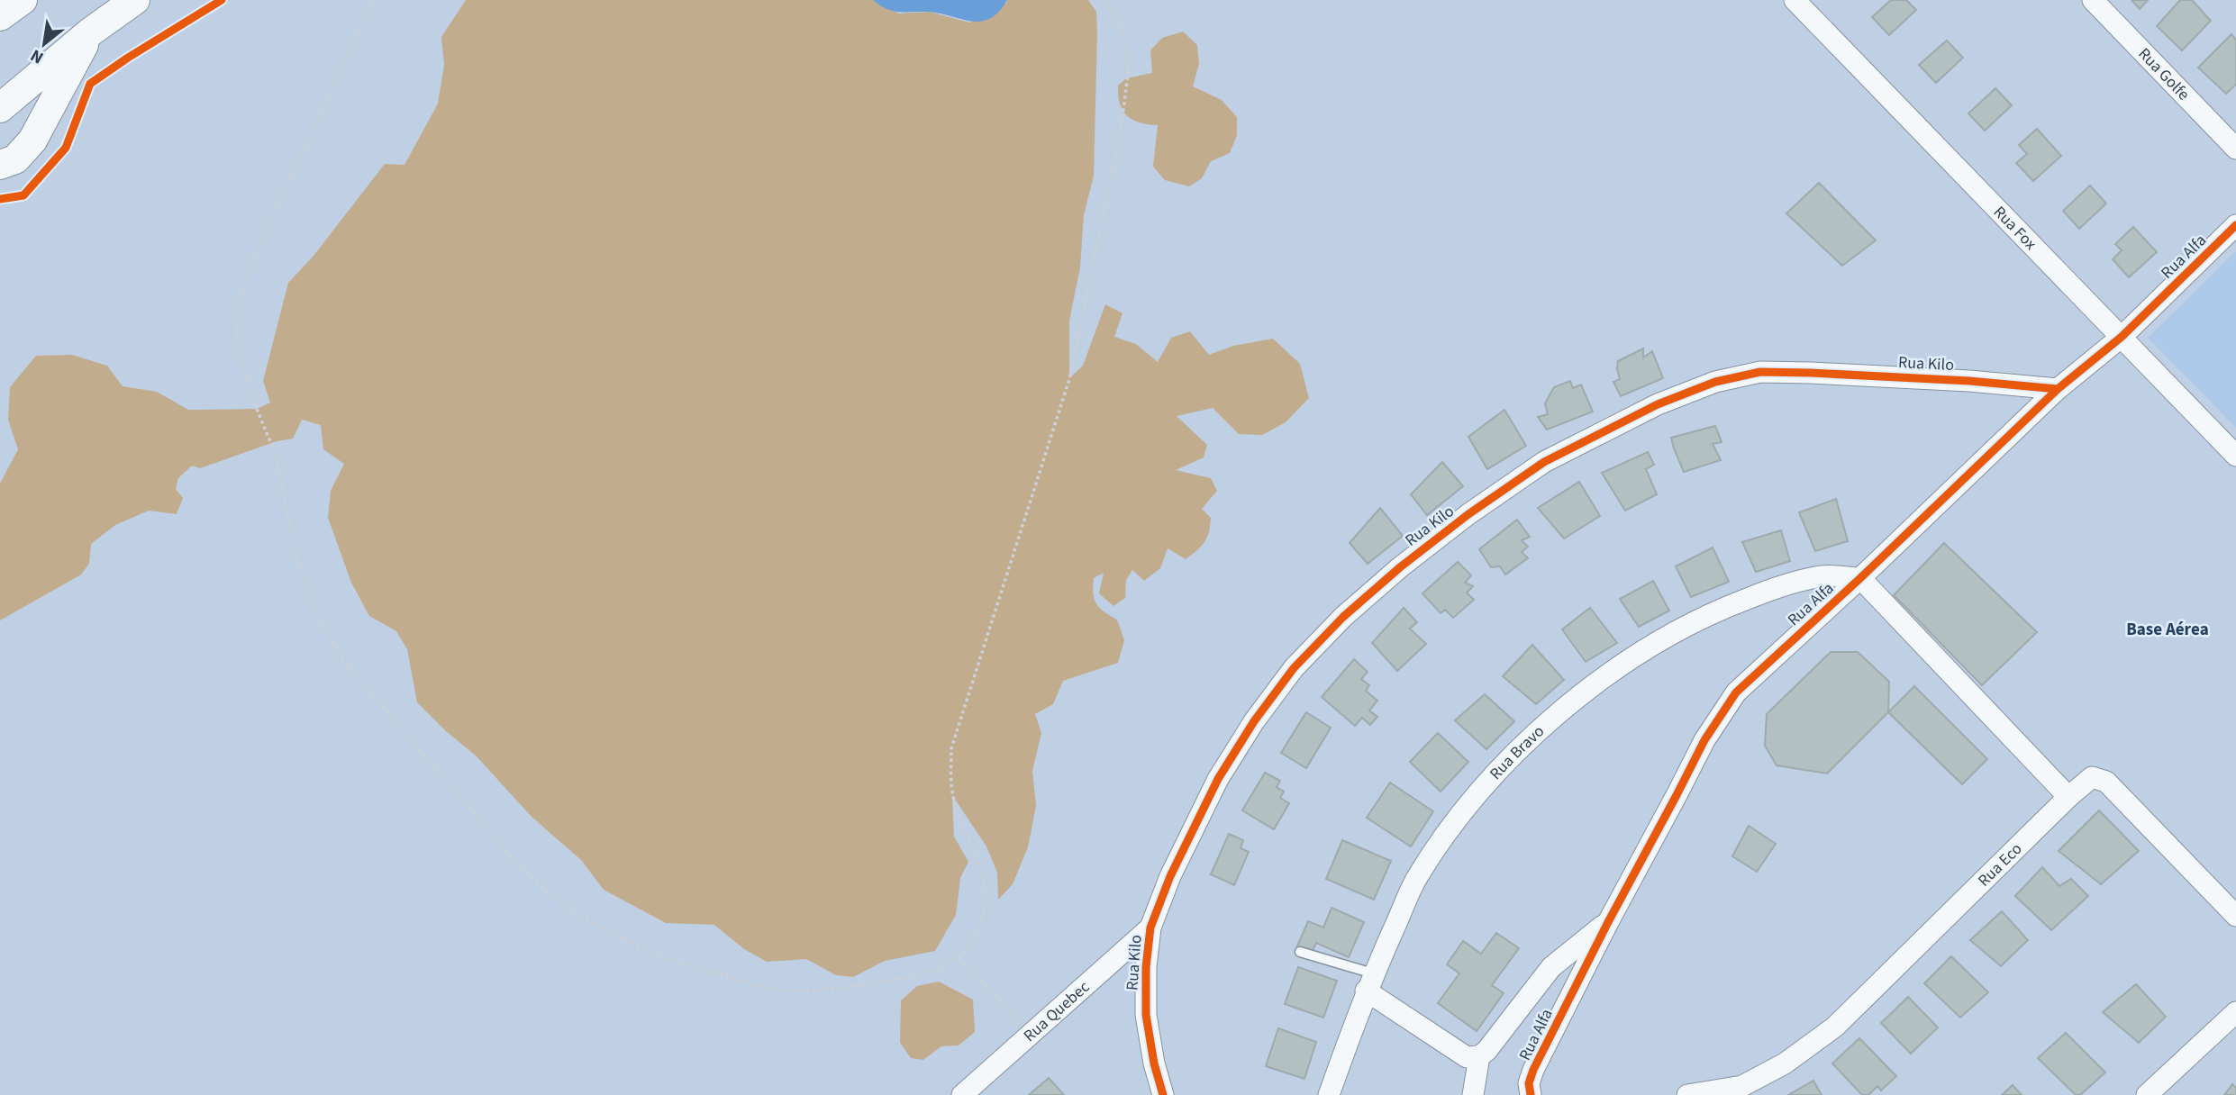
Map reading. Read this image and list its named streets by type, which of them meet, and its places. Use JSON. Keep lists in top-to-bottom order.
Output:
{
  "streets": {
    "street": [
      "Rua Golfe",
      "Rua Fox",
      "Rua Alfa",
      "Rua Kilo",
      "Rua Bravo",
      "Rua Eco",
      "Rua Quebec"
    ]
  },
  "crossings": [
    ["Rua Fox", "Rua Alfa"],
    ["Rua Alfa", "Rua Kilo"],
    ["Rua Alfa", "Rua Bravo"],
    ["Rua Kilo", "Rua Quebec"]
  ],
  "districts": ["Base Aérea"],
  "north": "bottom left"
}
